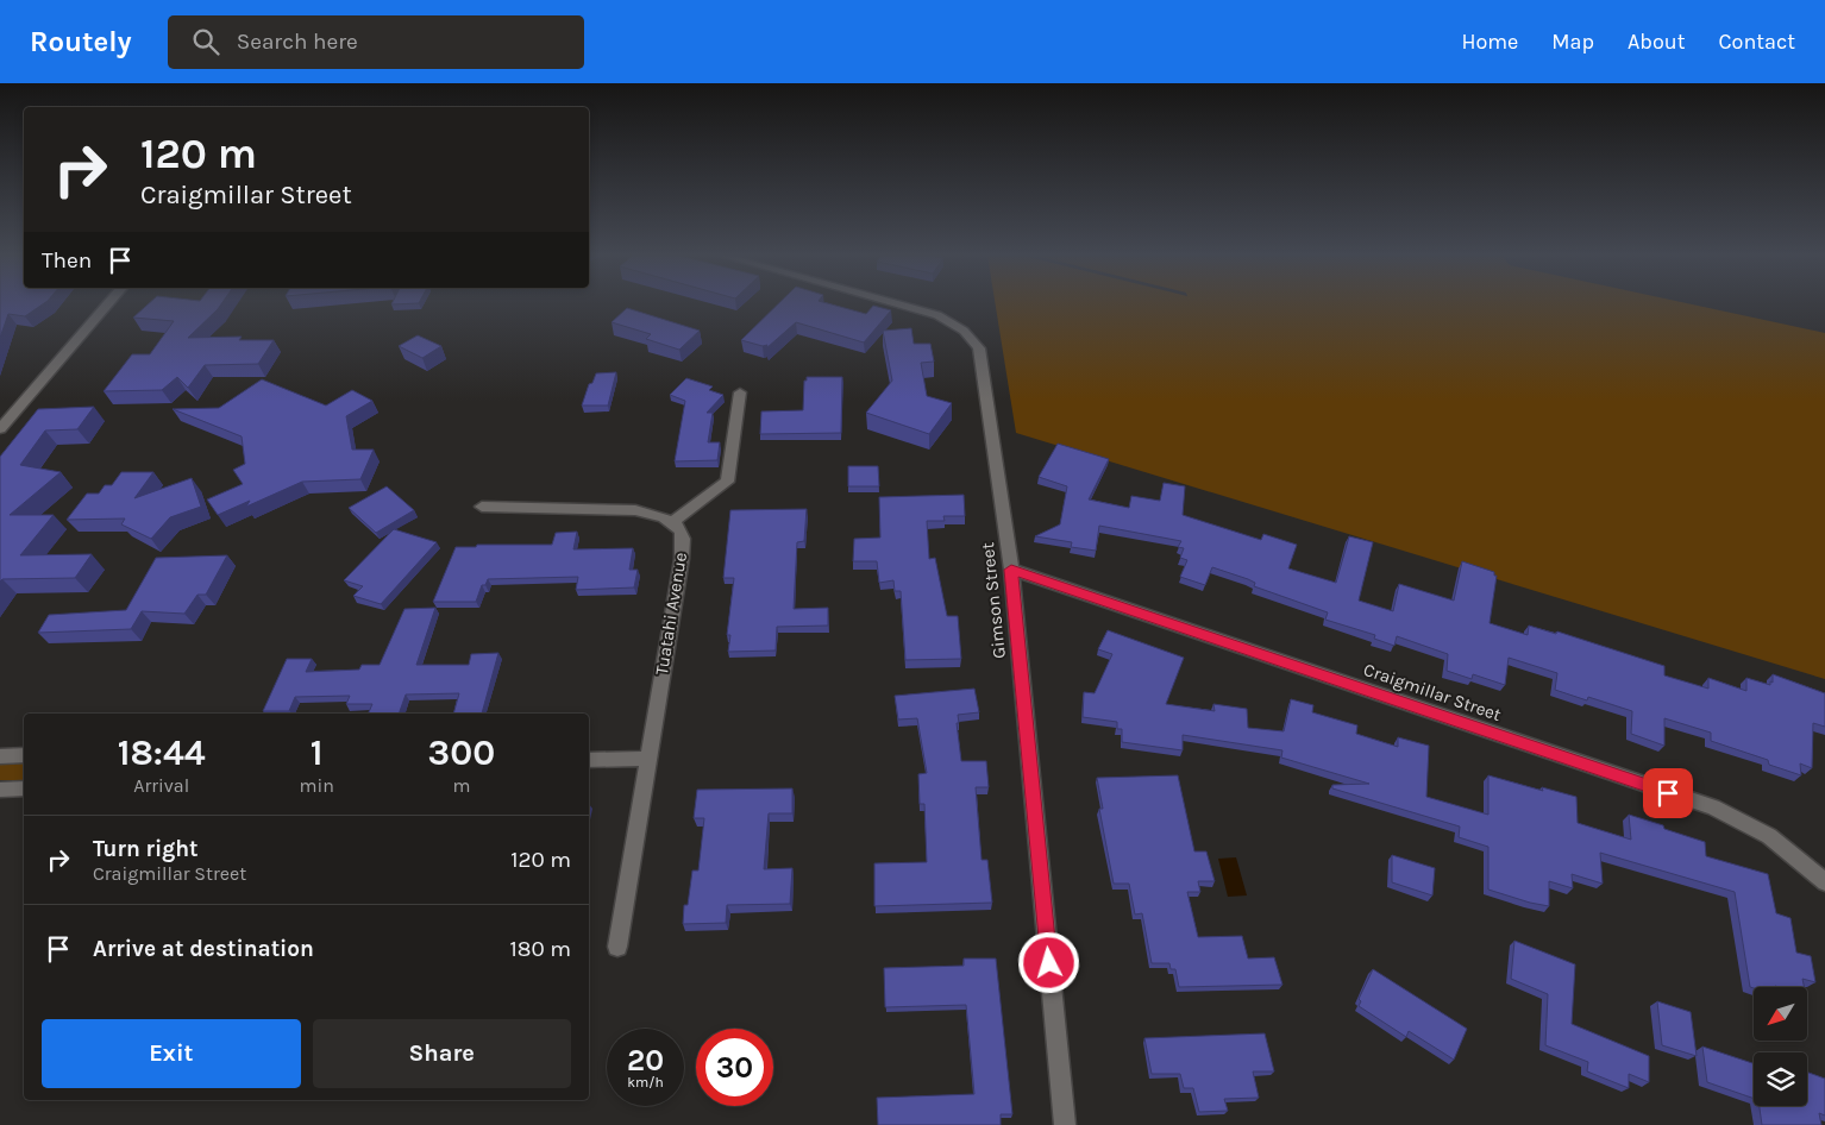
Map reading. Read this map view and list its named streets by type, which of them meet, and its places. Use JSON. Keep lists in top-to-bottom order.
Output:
{
  "streets": {
    "street": ["Gimson Street", "Tuatahi Avenue", "Craigmillar Street"]
  },
  "crossings": [
    ["Gimson Street", "Craigmillar Street"]
  ],
  "north": "bottom left",
  "page": {
    "header": "Routely",
    "search": "Search here",
    "nav": [
      "Home",
      "Map",
      "About",
      "Contact"
    ],
    "turn": ["120 m", "Craigmillar Street"],
    "then": "Then",
    "eta": [
      "18:44",
      "Arrival",
      "1",
      "min",
      "300",
      "m"
    ],
    "list": [
      {
        "name": "Turn right",
        "note": "Craigmillar Street",
        "value": "120 m"
      },
      {
        "name": "Arrive at destination",
        "value": "180 m"
      }
    ],
    "buttons": ["Exit", "Share"],
    "speed": "20 km/h",
    "limit": "30"
  }
}
